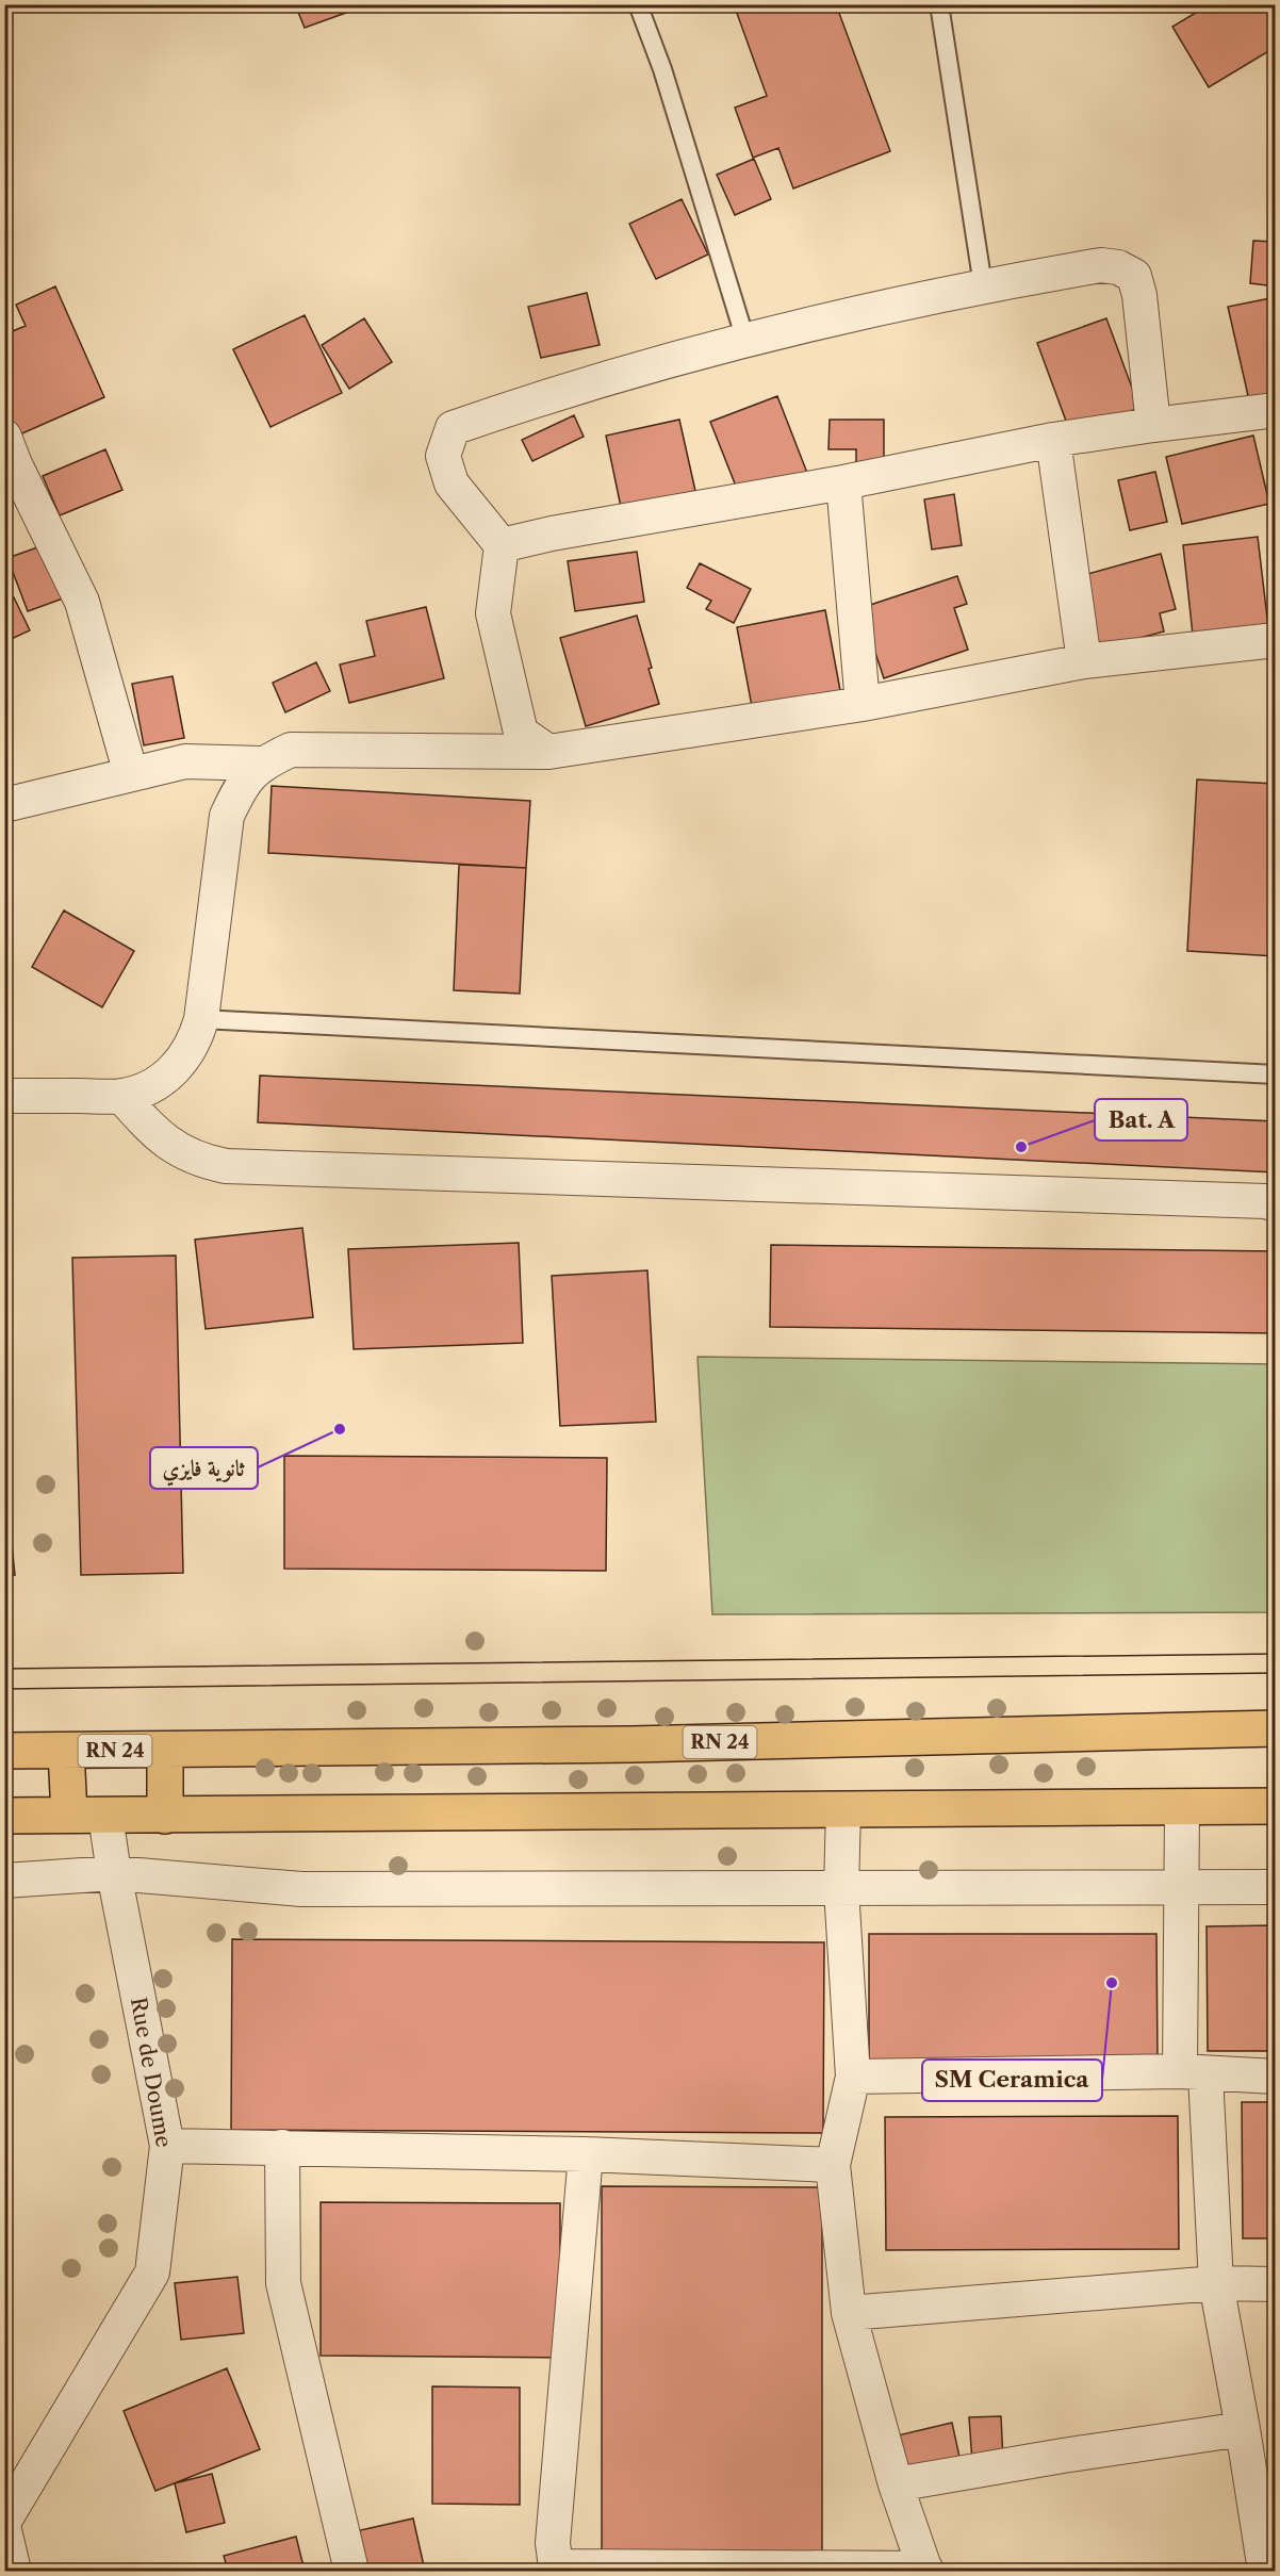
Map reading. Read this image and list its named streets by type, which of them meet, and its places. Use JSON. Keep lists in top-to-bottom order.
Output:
{
  "streets": {
    "main road": ["RN 24"],
    "street": ["Rue de Doume"]
  },
  "places": ["Bat. A", "ثانوية فايزي", "SM Ceramica"]
}
